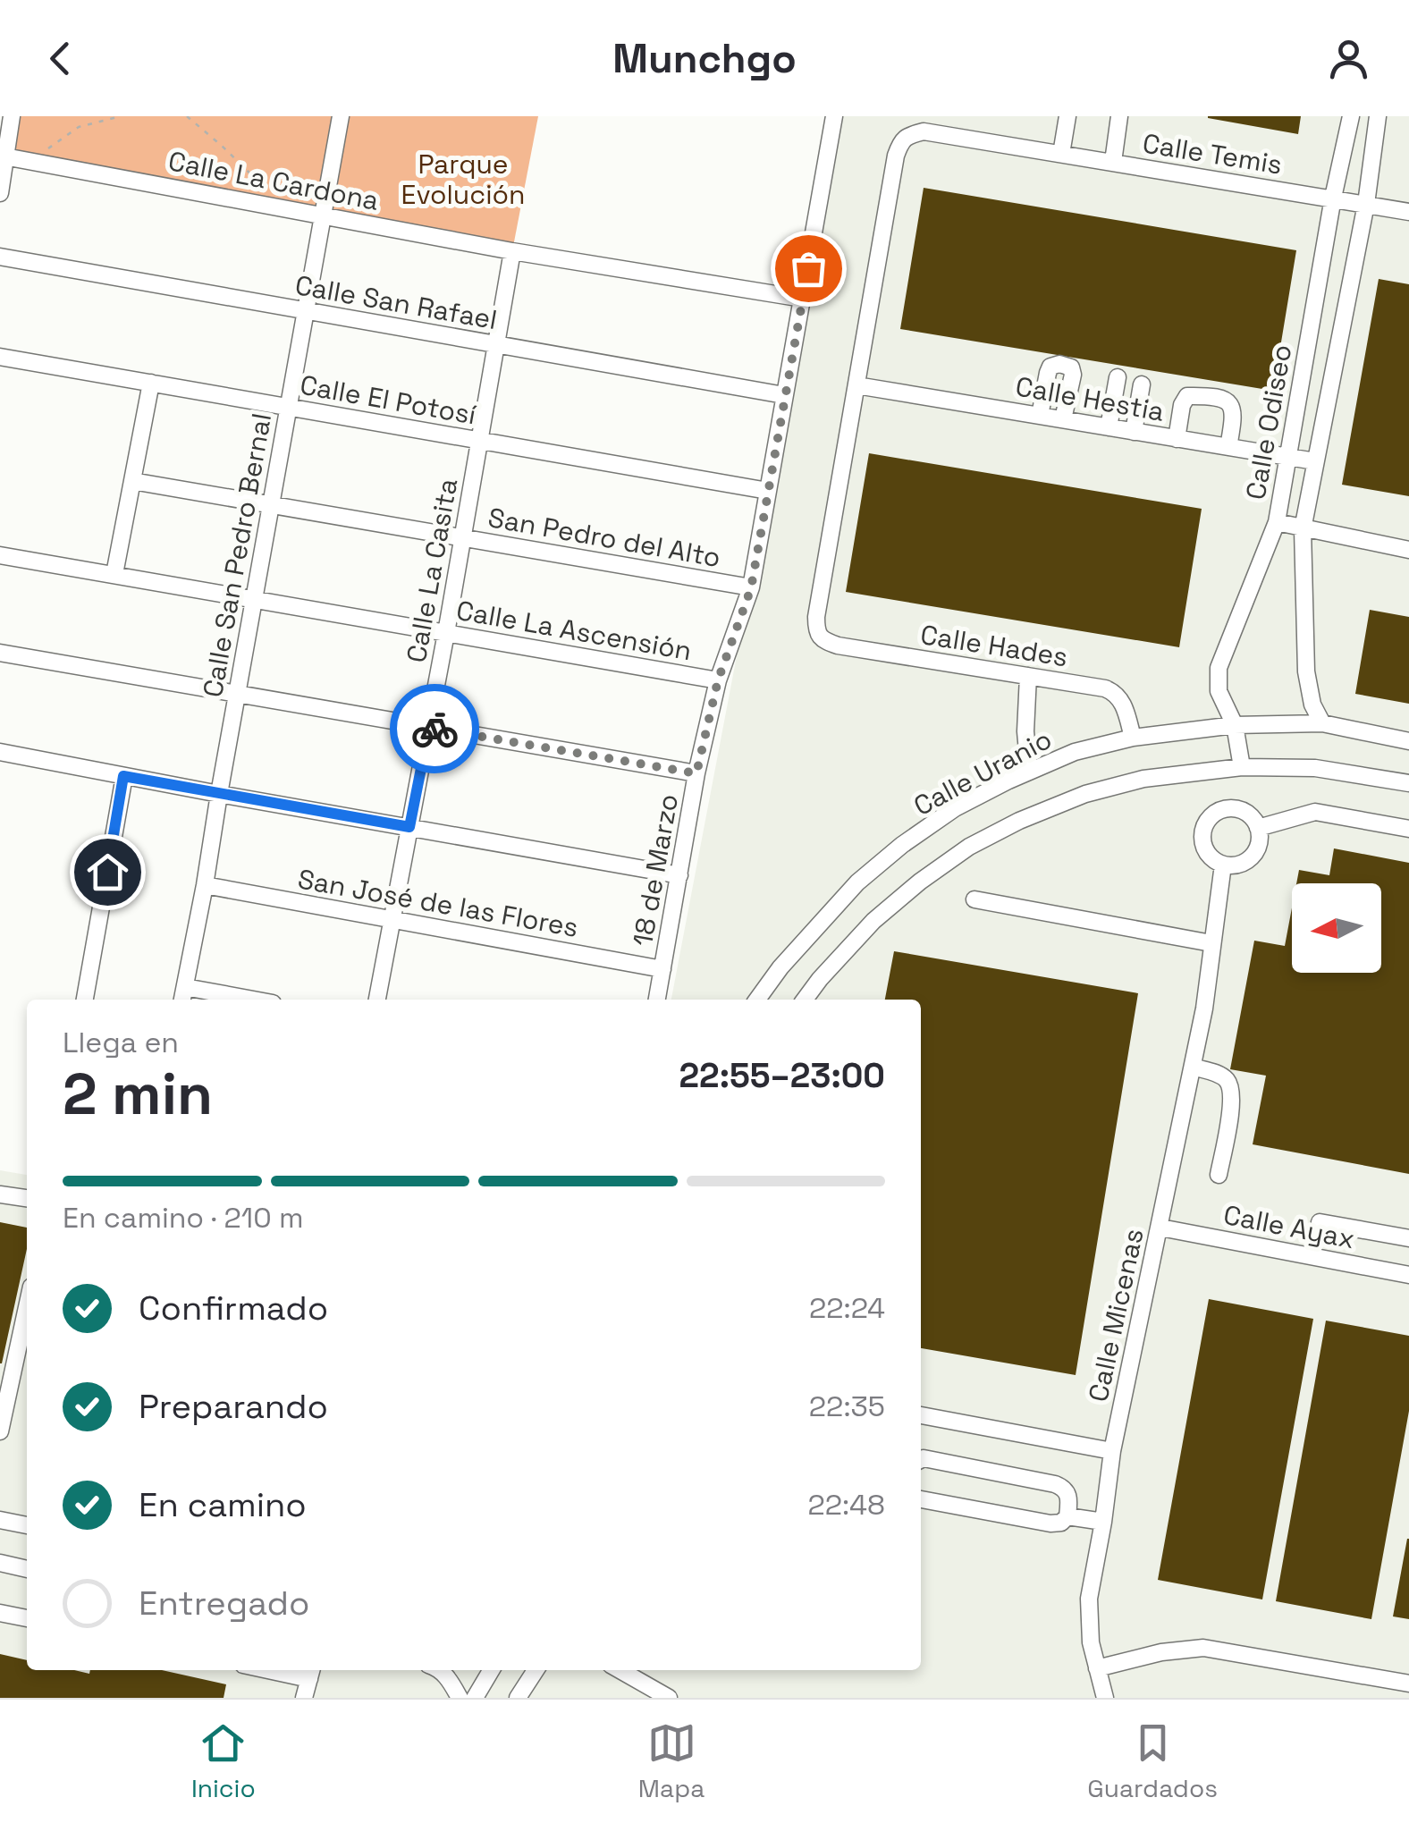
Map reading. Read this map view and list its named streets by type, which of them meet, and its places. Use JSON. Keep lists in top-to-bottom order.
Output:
{
  "streets": {
    "street": [
      "Calle Temis",
      "Calle La Cardona",
      "Calle San Rafael",
      "Calle Hestia",
      "Calle El Potosí",
      "Calle Odiseo",
      "San Pedro del Alto",
      "Calle San Pedro Bernal",
      "Calle La Casita",
      "Calle La Ascensión",
      "Calle Hades",
      "Calle Uranio",
      "18 de Marzo",
      "San José de las Flores",
      "Calle Ayax",
      "Calle Micenas"
    ]
  },
  "crossings": [
    ["Calle Temis", "Calle Hestia"],
    ["Calle Temis", "Calle Odiseo"],
    ["Calle Temis", "Calle Hades"],
    ["Calle La Cardona", "Calle San Pedro Bernal"],
    ["Calle La Cardona", "Calle La Casita"],
    ["Calle La Cardona", "18 de Marzo"],
    ["Calle San Rafael", "Calle San Pedro Bernal"],
    ["Calle San Rafael", "Calle La Casita"],
    ["Calle San Rafael", "18 de Marzo"],
    ["Calle Hestia", "Calle Odiseo"],
    ["Calle Hestia", "Calle Hades"],
    ["Calle El Potosí", "Calle San Pedro Bernal"],
    ["Calle El Potosí", "Calle La Casita"],
    ["Calle El Potosí", "18 de Marzo"],
    ["Calle Odiseo", "Calle Uranio"],
    ["San Pedro del Alto", "Calle San Pedro Bernal"],
    ["San Pedro del Alto", "Calle La Casita"],
    ["San Pedro del Alto", "18 de Marzo"],
    ["Calle San Pedro Bernal", "Calle La Ascensión"],
    ["Calle San Pedro Bernal", "San José de las Flores"],
    ["Calle La Casita", "Calle La Ascensión"],
    ["Calle La Casita", "San José de las Flores"],
    ["Calle La Ascensión", "18 de Marzo"],
    ["Calle Hades", "Calle Uranio"],
    ["18 de Marzo", "San José de las Flores"],
    ["Calle Ayax", "Calle Micenas"]
  ],
  "parks": ["Parque Evolución"],
  "north": "left",
  "page": {
    "header": "Munchgo",
    "heading": ["2 min", "Llega en", "22:55–23:00"],
    "bar": "En camino · 210 m",
    "list": [
      ["Confirmado", "22:24"],
      ["Preparando", "22:35"],
      ["En camino", "22:48"],
      "Entregado"
    ],
    "tabs": ["Inicio", "Mapa", "Guardados"]
  }
}
